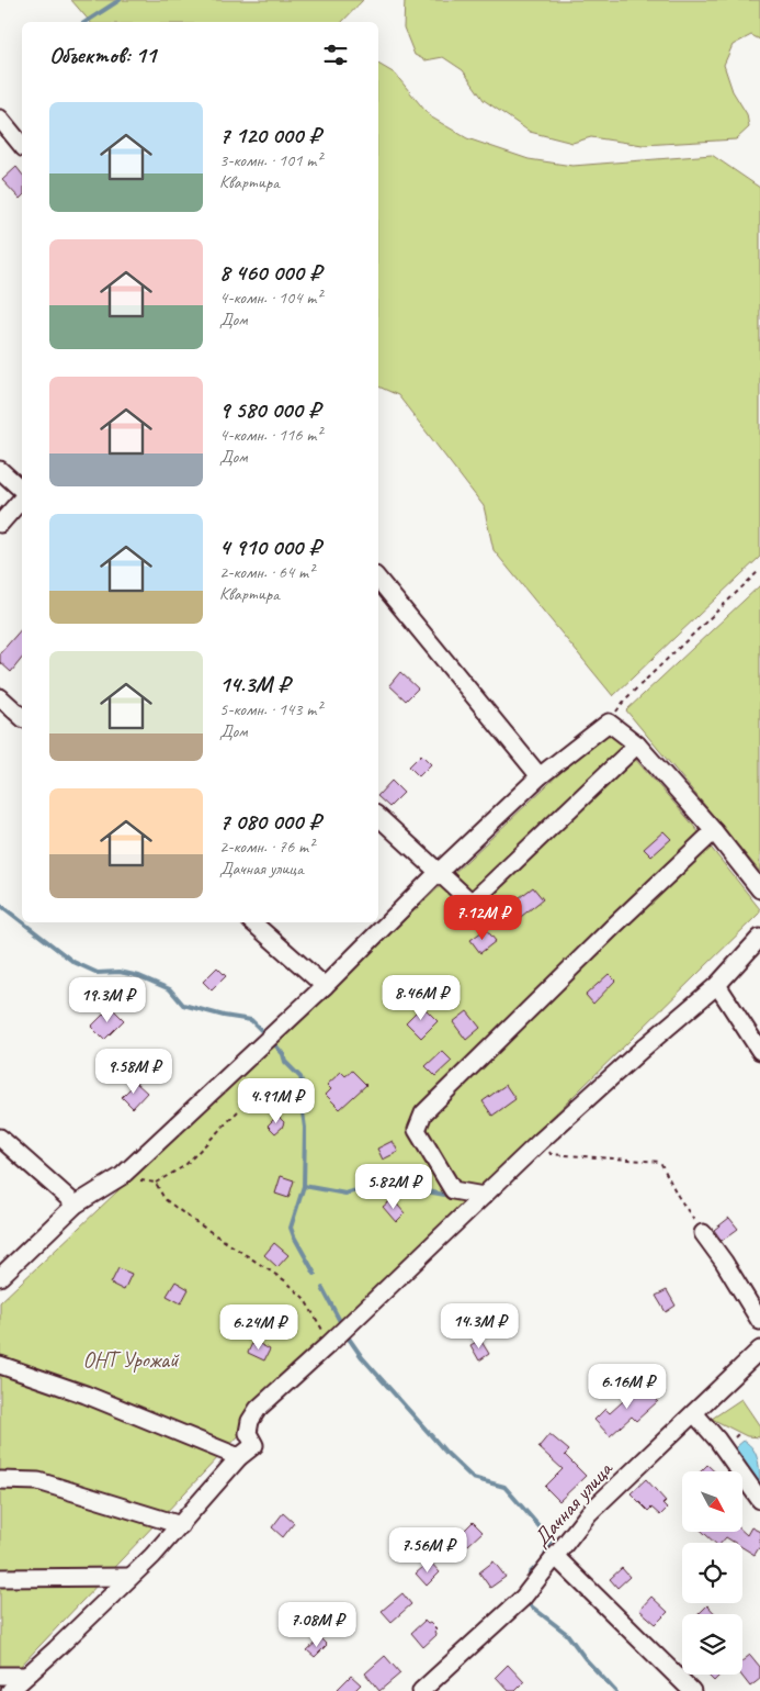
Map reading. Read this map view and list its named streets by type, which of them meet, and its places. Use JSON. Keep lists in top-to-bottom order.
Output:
{
  "streets": {
    "street": ["Дачная улица"]
  },
  "parks": ["ОНТ Урожай"],
  "north": "bottom right",
  "page": {
    "heading": "Объектов: 11",
    "list": [
      {
        "name": "7 120 000 ₽",
        "note": "3-комн. · 101 m² · Квартира"
      },
      {
        "name": "8 460 000 ₽",
        "note": "4-комн. · 104 m² · Дом"
      },
      {
        "name": "9 580 000 ₽",
        "note": "4-комн. · 116 m² · Дом"
      },
      {
        "name": "4 910 000 ₽",
        "note": "2-комн. · 64 m² · Квартира"
      },
      {
        "name": "14.3M ₽",
        "note": "5-комн. · 143 m² · Дом"
      },
      {
        "name": "7 080 000 ₽",
        "note": "2-комн. · 76 m² · Дачная улица"
      }
    ],
    "price": [
      "7.12M ₽",
      "8.46M ₽",
      "19.3M ₽",
      "9.58M ₽",
      "4.91M ₽",
      "5.82M ₽",
      "14.3M ₽",
      "6.24M ₽",
      "6.16M ₽",
      "7.56M ₽",
      "7.08M ₽"
    ]
  }
}
